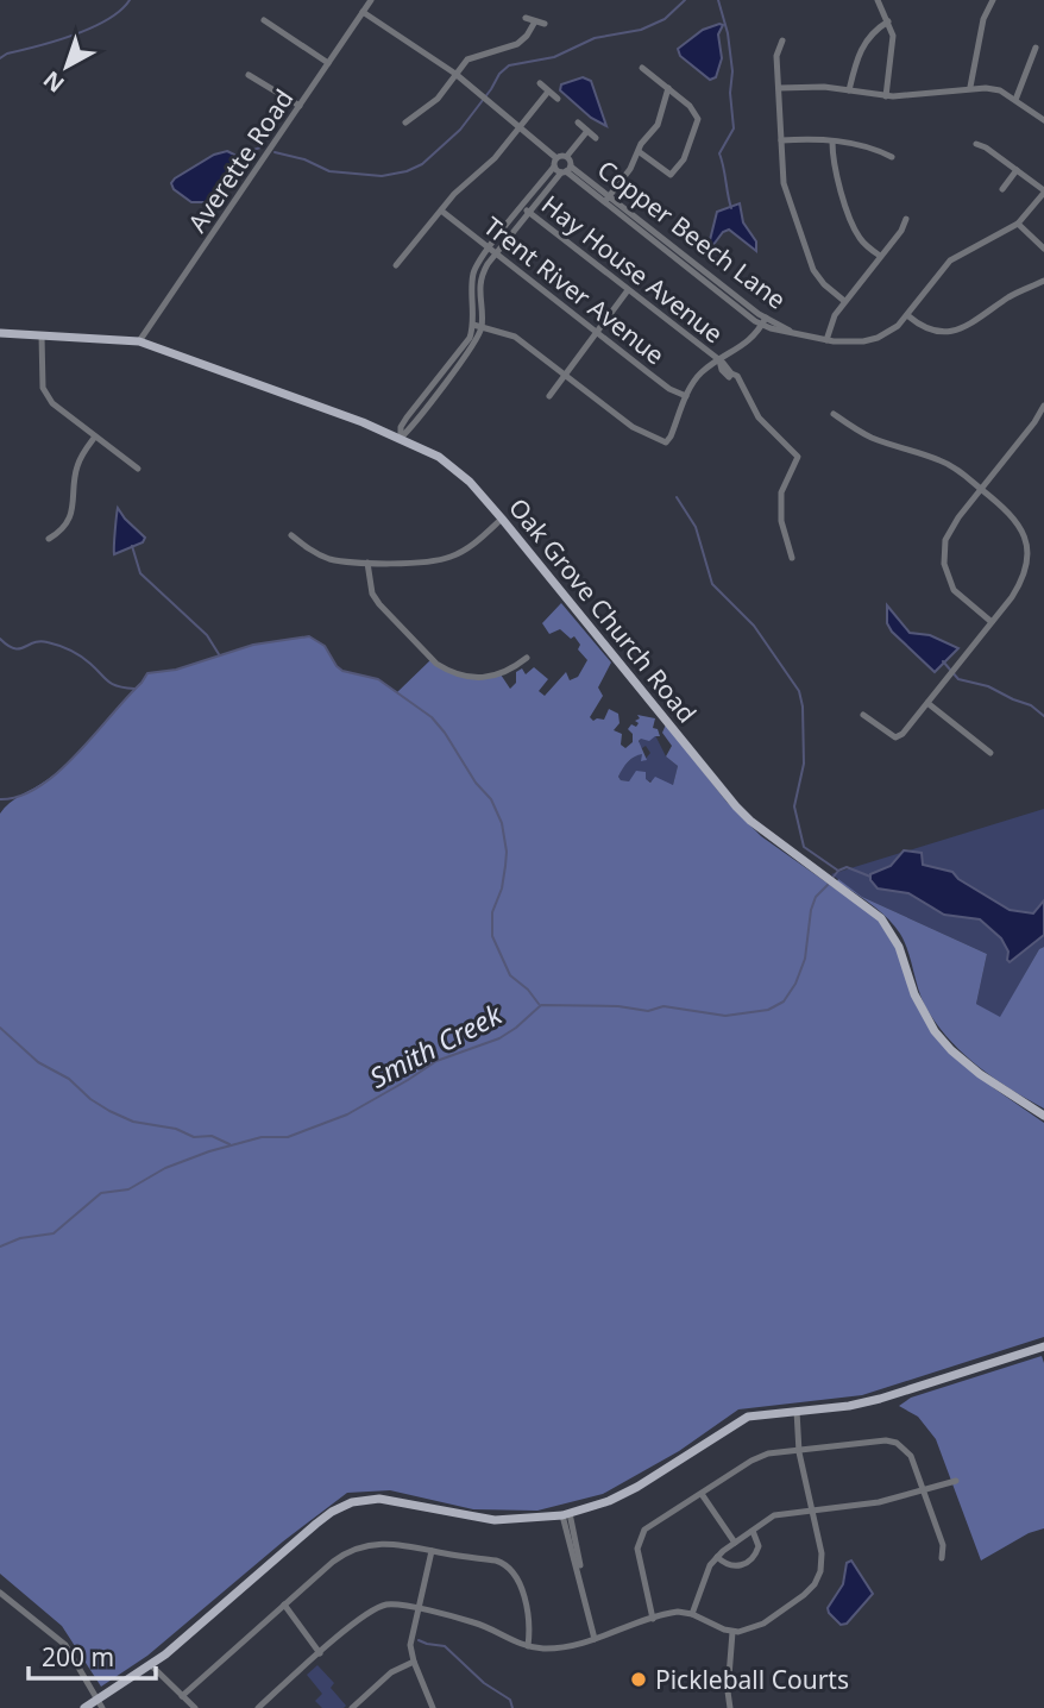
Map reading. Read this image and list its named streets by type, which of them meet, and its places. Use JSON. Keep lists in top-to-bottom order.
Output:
{
  "streets": {
    "main road": ["Oak Grove Church Road"],
    "street": [
      "Averette Road",
      "Copper Beech Lane",
      "Hay House Avenue",
      "Trent River Avenue"
    ]
  },
  "crossings": [
    ["Averette Road", "Oak Grove Church Road"]
  ],
  "water": ["Smith Creek"],
  "places": ["Pickleball Courts"],
  "scale_bar": "200 m",
  "north": "bottom left"
}
